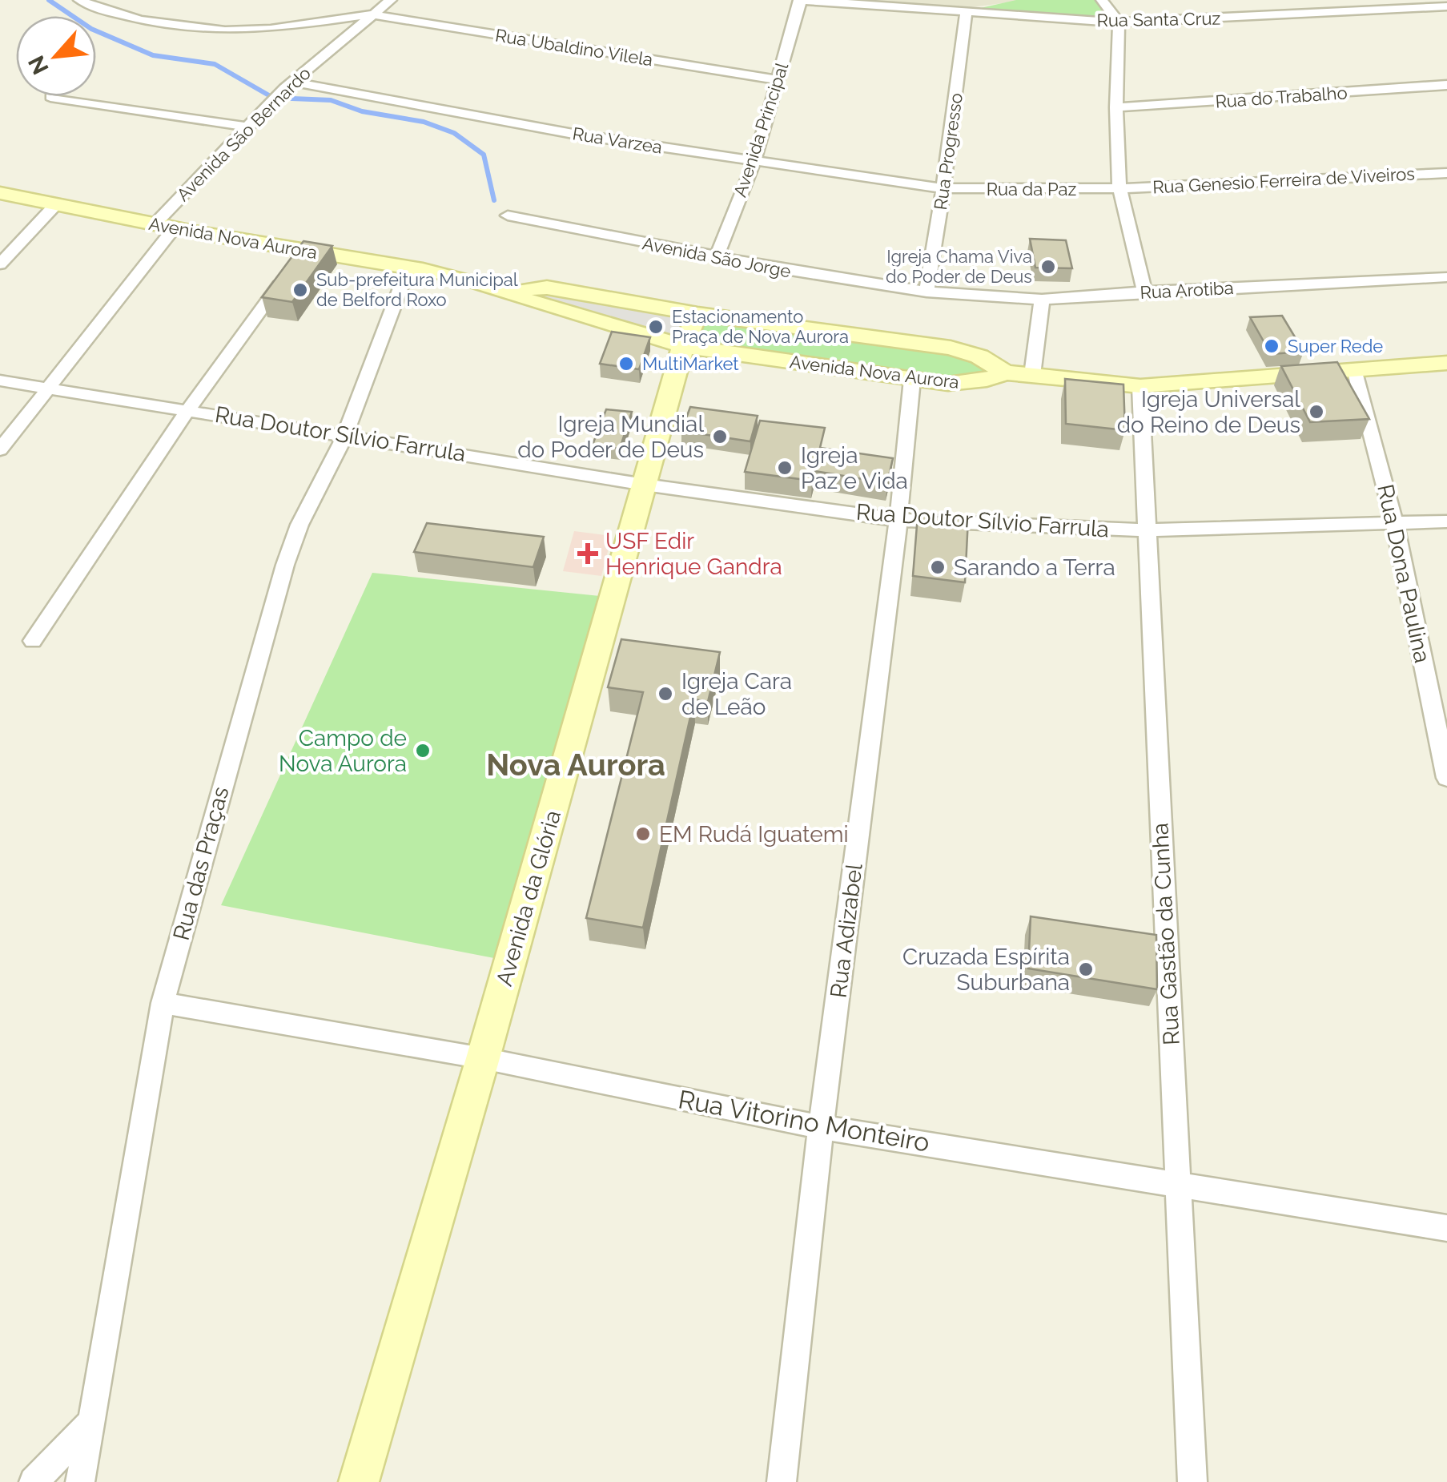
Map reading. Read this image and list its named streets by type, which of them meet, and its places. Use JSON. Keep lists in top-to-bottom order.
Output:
{
  "streets": {
    "street": [
      "Rua Santa Cruz",
      "Rua Ubaldino Vilela",
      "Rua do Trabalho",
      "Avenida Principal",
      "Avenida São Bernardo",
      "Rua Varzea",
      "Rua Progresso",
      "Rua Genesio Ferreira de Viveiros",
      "Rua da Paz",
      "Avenida Nova Aurora",
      "Avenida São Jorge",
      "Rua Arotiba",
      "Rua Doutor Sílvio Farrula",
      "Rua Dona Paulina",
      "Rua das Praças",
      "Avenida da Glória",
      "Rua Adizabel",
      "Rua Gastão da Cunha",
      "Rua Vitorino Monteiro"
    ]
  },
  "crossings": [
    ["Rua Santa Cruz", "Rua Progresso"],
    ["Rua Ubaldino Vilela", "Avenida Principal"],
    ["Rua Ubaldino Vilela", "Avenida São Bernardo"],
    ["Avenida Principal", "Rua Varzea"],
    ["Avenida Principal", "Avenida São Jorge"],
    ["Avenida São Bernardo", "Rua Varzea"],
    ["Avenida São Bernardo", "Avenida Nova Aurora"],
    ["Avenida São Bernardo", "Rua Doutor Sílvio Farrula"],
    ["Rua Varzea", "Rua Progresso"],
    ["Rua Varzea", "Rua da Paz"],
    ["Rua Progresso", "Rua da Paz"],
    ["Rua Progresso", "Avenida São Jorge"],
    ["Rua Progresso", "Rua Arotiba"],
    ["Rua Genesio Ferreira de Viveiros", "Rua da Paz"],
    ["Avenida Nova Aurora", "Rua Dona Paulina"],
    ["Avenida Nova Aurora", "Rua das Praças"],
    ["Avenida Nova Aurora", "Avenida da Glória"],
    ["Avenida Nova Aurora", "Rua Adizabel"],
    ["Avenida Nova Aurora", "Rua Gastão da Cunha"],
    ["Avenida São Jorge", "Rua Arotiba"],
    ["Rua Doutor Sílvio Farrula", "Rua Dona Paulina"],
    ["Rua Doutor Sílvio Farrula", "Rua das Praças"],
    ["Rua Doutor Sílvio Farrula", "Avenida da Glória"],
    ["Rua Doutor Sílvio Farrula", "Rua Adizabel"],
    ["Rua Doutor Sílvio Farrula", "Rua Gastão da Cunha"],
    ["Rua das Praças", "Rua Vitorino Monteiro"],
    ["Avenida da Glória", "Rua Vitorino Monteiro"],
    ["Rua Adizabel", "Rua Vitorino Monteiro"],
    ["Rua Gastão da Cunha", "Rua Vitorino Monteiro"]
  ],
  "districts": ["Nova Aurora"],
  "places": {
    "other": [
      "Igreja Chama Viva do Poder de Deus",
      "Sub-prefeitura Municipal de Belford Roxo",
      "Estacionamento Praça de Nova Aurora",
      "Super Rede",
      "MultiMarket",
      "Igreja Universal do Reino de Deus",
      "Igreja Mundial do Poder de Deus",
      "Igreja Paz e Vida",
      "Sarando a Terra",
      "Igreja Cara de Leão",
      "Campo de Nova Aurora",
      "EM Rudá Iguatemi",
      "Cruzada Espírita Suburbana"
    ],
    "health": ["USF Edir Henrique Gandra"]
  },
  "north": "bottom left"
}
